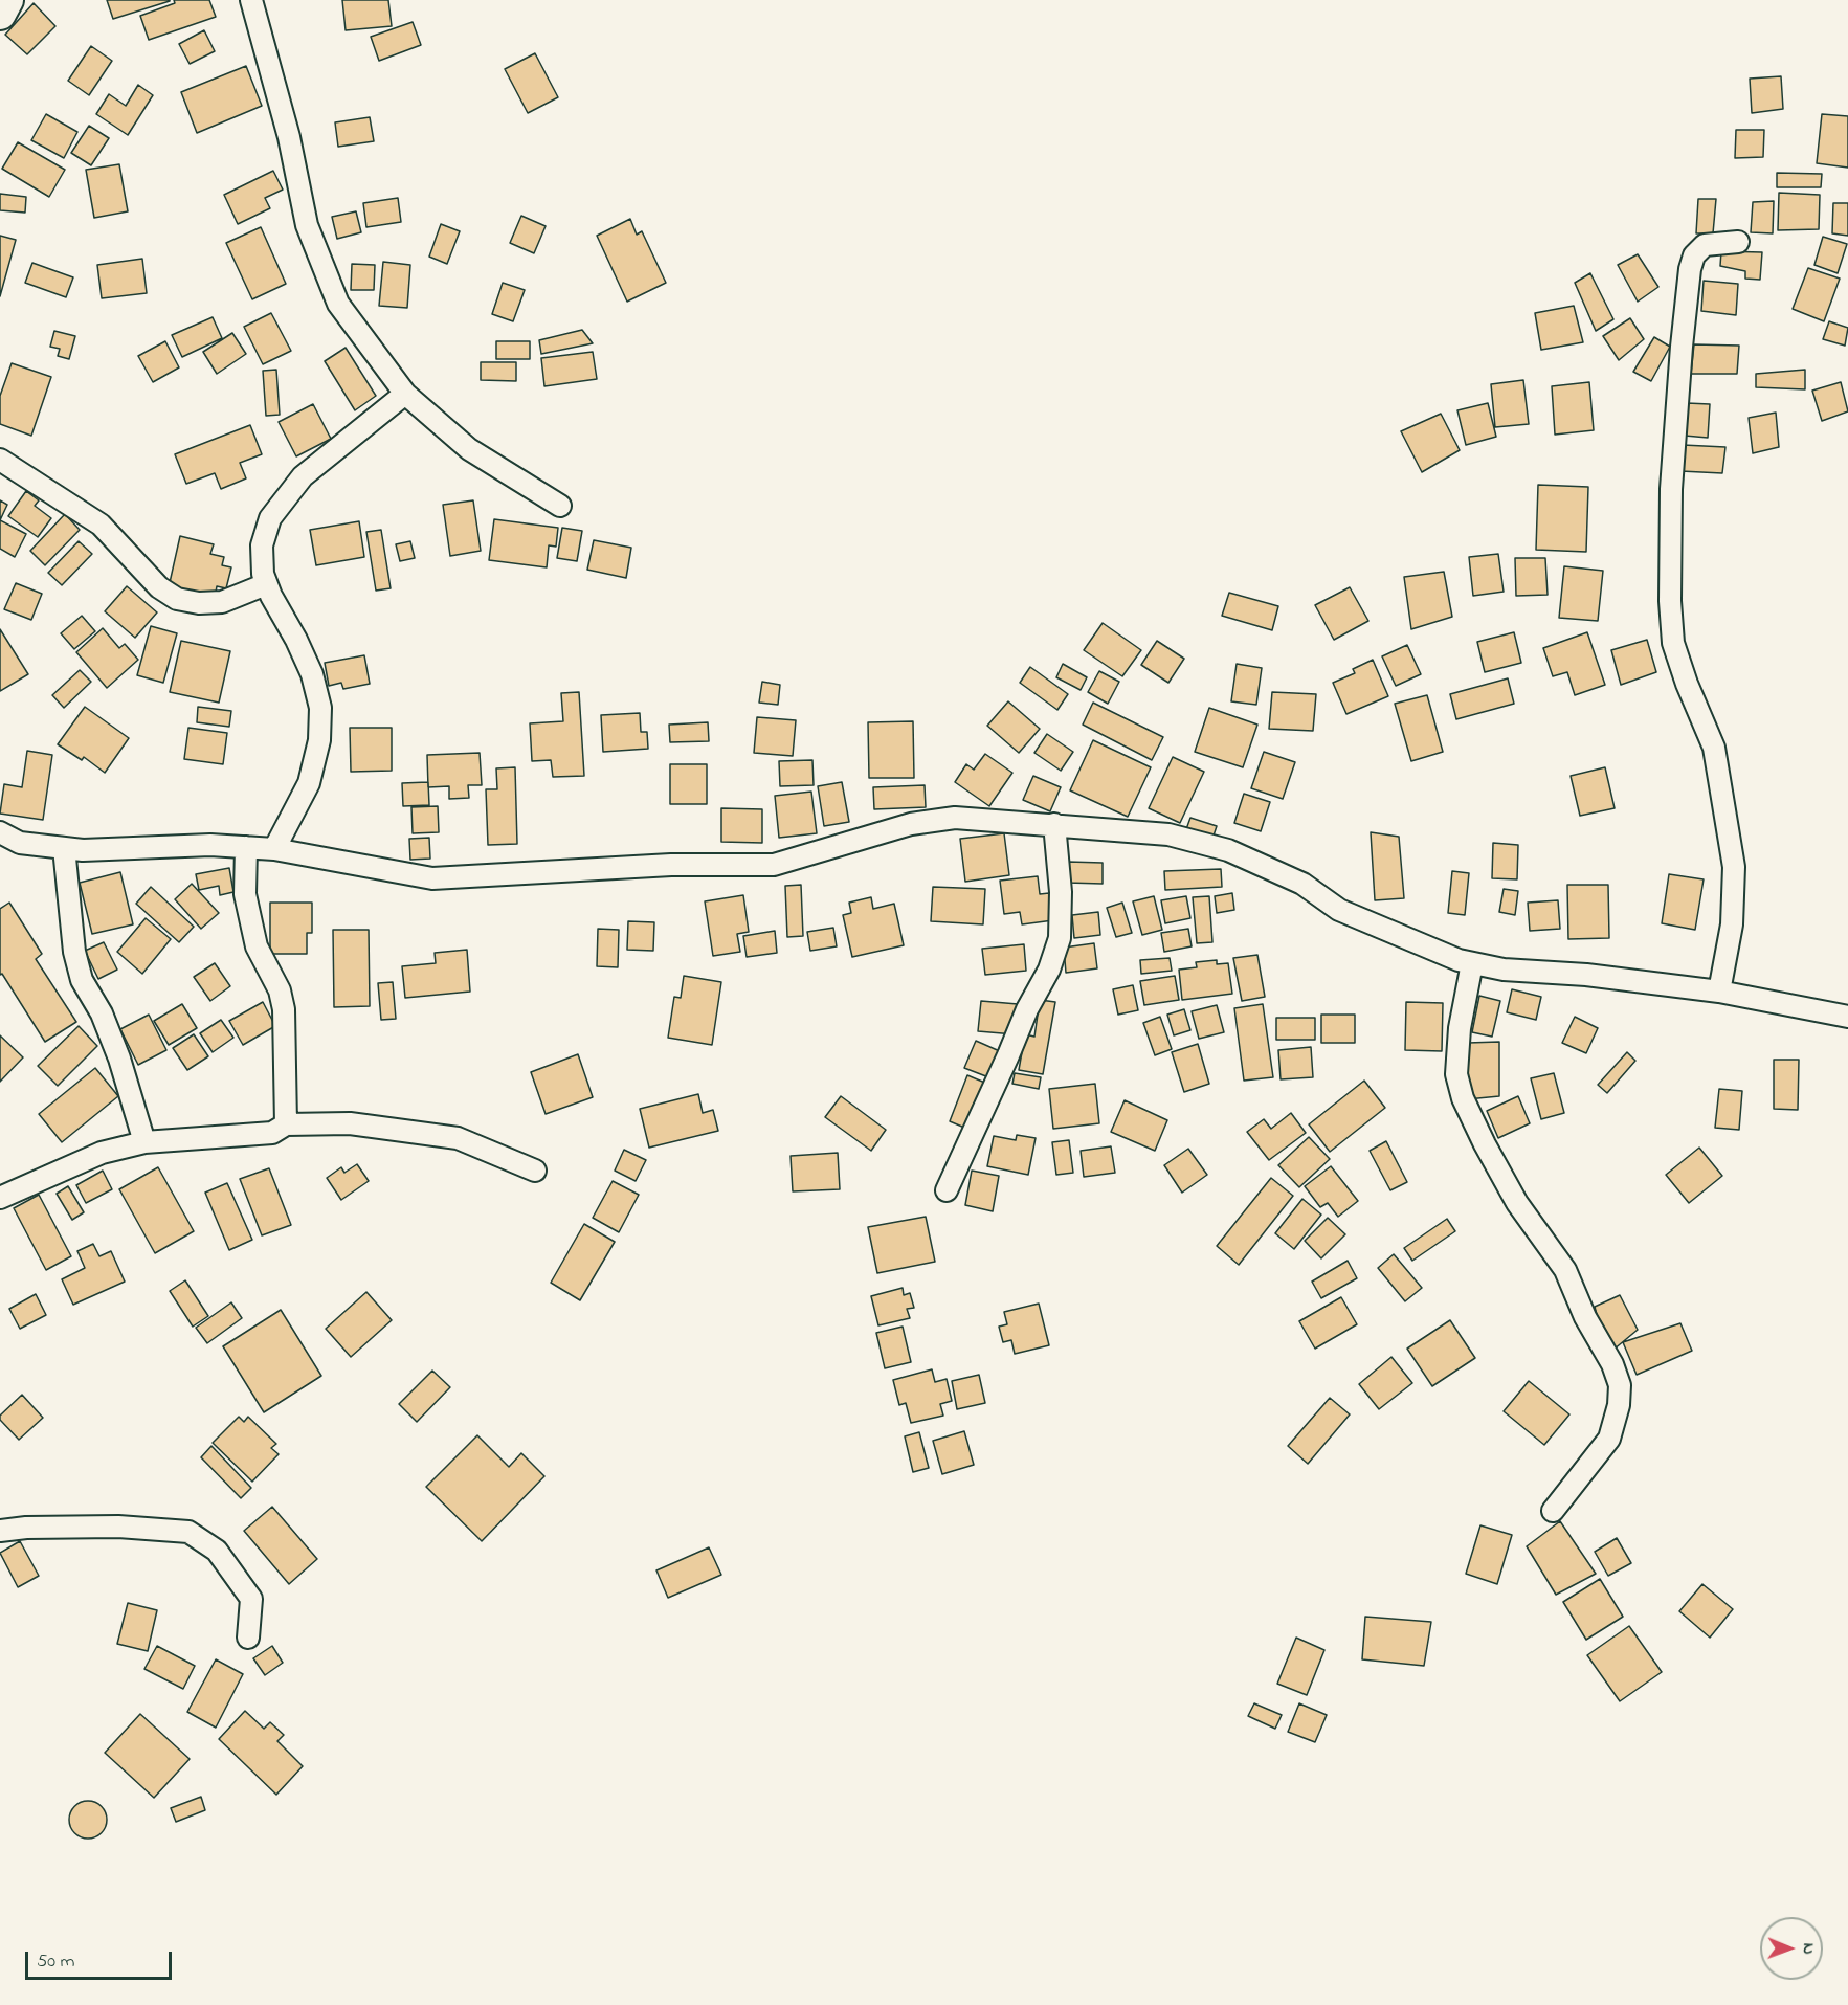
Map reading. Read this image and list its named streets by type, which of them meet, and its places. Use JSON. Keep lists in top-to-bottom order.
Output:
{
  "scale_bar": "50 m",
  "north": "right"
}
